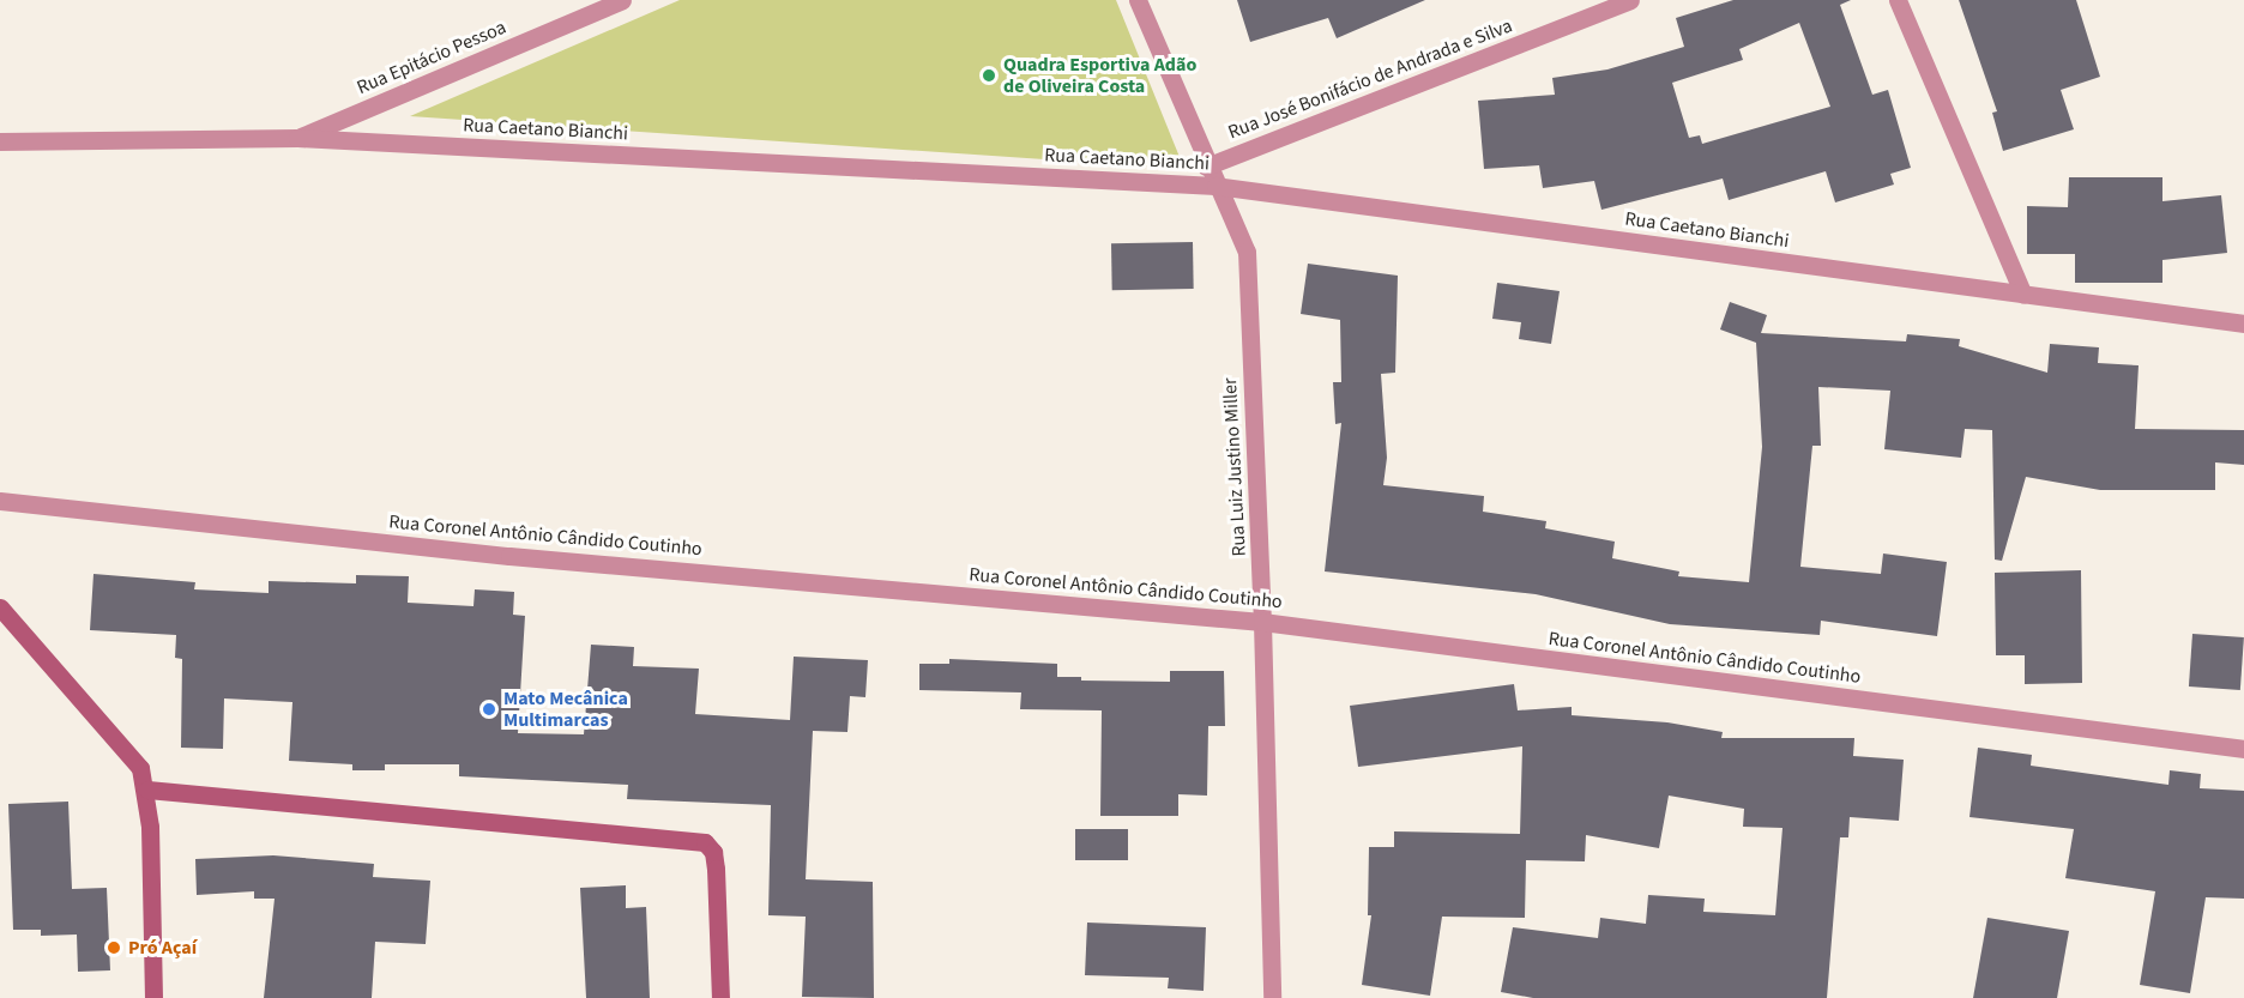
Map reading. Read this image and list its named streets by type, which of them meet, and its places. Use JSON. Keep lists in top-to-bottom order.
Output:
{
  "streets": {
    "street": [
      "Rua Epitácio Pessoa",
      "Rua José Bonifácio de Andrada e Silva",
      "Rua Caetano Bianchi",
      "Rua Luiz Justino Miller",
      "Rua Coronel Antônio Cândido Coutinho"
    ]
  },
  "crossings": [
    ["Rua Epitácio Pessoa", "Rua Caetano Bianchi"],
    ["Rua José Bonifácio de Andrada e Silva", "Rua Luiz Justino Miller"],
    ["Rua Caetano Bianchi", "Rua Luiz Justino Miller"],
    ["Rua Luiz Justino Miller", "Rua Coronel Antônio Cândido Coutinho"]
  ],
  "places": ["Quadra Esportiva Adão de Oliveira Costa", "Mato Mecânica Multimarcas", "Pró Açaí"]
}
